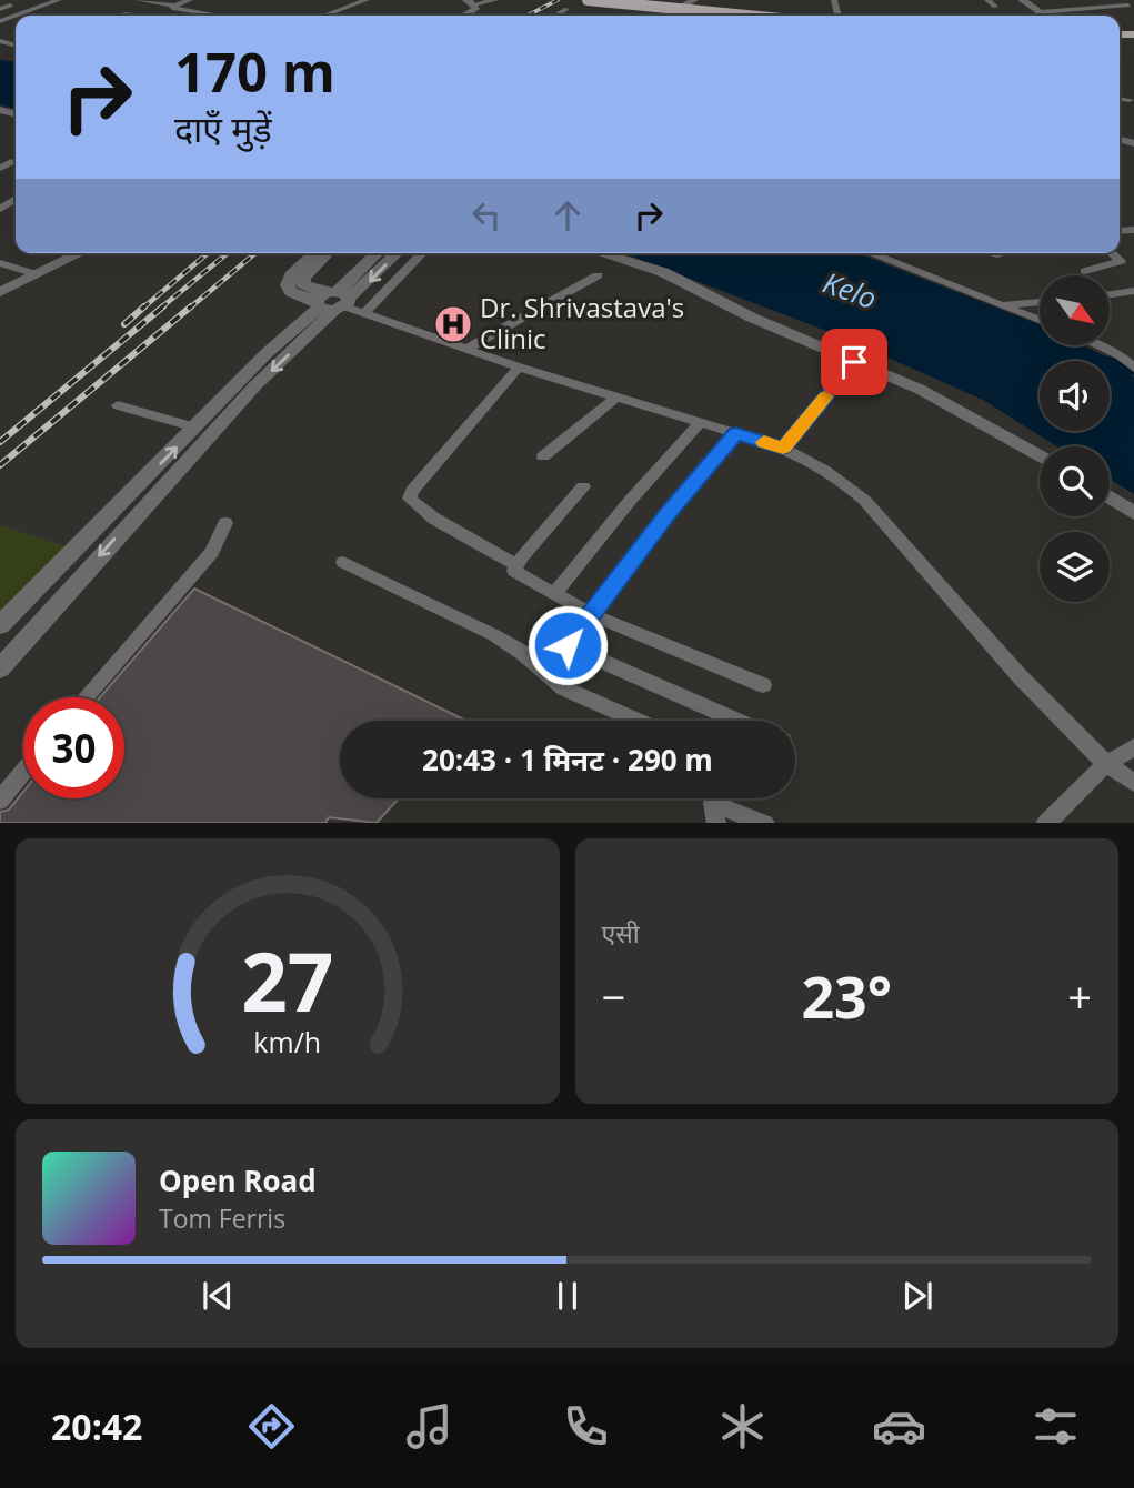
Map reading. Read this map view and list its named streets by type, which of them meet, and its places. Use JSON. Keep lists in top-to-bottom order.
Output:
{
  "water": ["Kelo"],
  "places": {
    "hospital": ["Dr. Shrivastava's Clinic"]
  },
  "north": "bottom right",
  "page": {
    "turn": ["170 m", "दाएँ मुड़ें"],
    "limit": "30",
    "trip": "20:43 · 1 मिनट · 290 m",
    "tile": "एसी",
    "heat": ["−", "23°", "+"],
    "song": ["Open Road", "Tom Ferris"],
    "tabs": "20:42",
    "gauge": ["27", "km/h"]
  }
}
